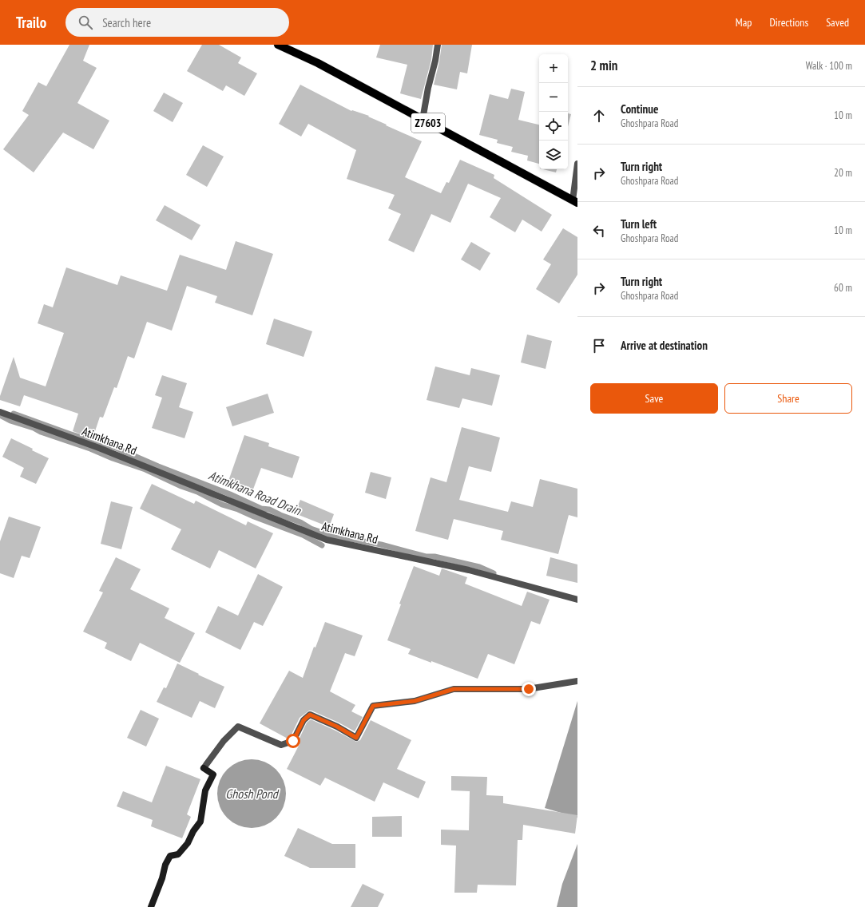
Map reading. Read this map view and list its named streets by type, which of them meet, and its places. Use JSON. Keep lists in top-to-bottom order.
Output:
{
  "streets": {
    "main road": ["Z7603"],
    "street": ["Atimkhana Rd"]
  },
  "water": ["Atimkhana Road Drain", "Ghosh Pond"],
  "page": {
    "header": "Trailo",
    "search": "Search here",
    "nav": ["Map", "Directions", "Saved"],
    "heading": ["2 min", "Walk · 100 m"],
    "map_buttons": ["+", "−"],
    "list": [
      ["Continue", "Ghoshpara Road", "10 m"],
      ["Turn right", "Ghoshpara Road", "20 m"],
      ["Turn left", "Ghoshpara Road", "10 m"],
      ["Turn right", "Ghoshpara Road", "60 m"],
      "Arrive at destination"
    ],
    "buttons": ["Save", "Share"]
  }
}
